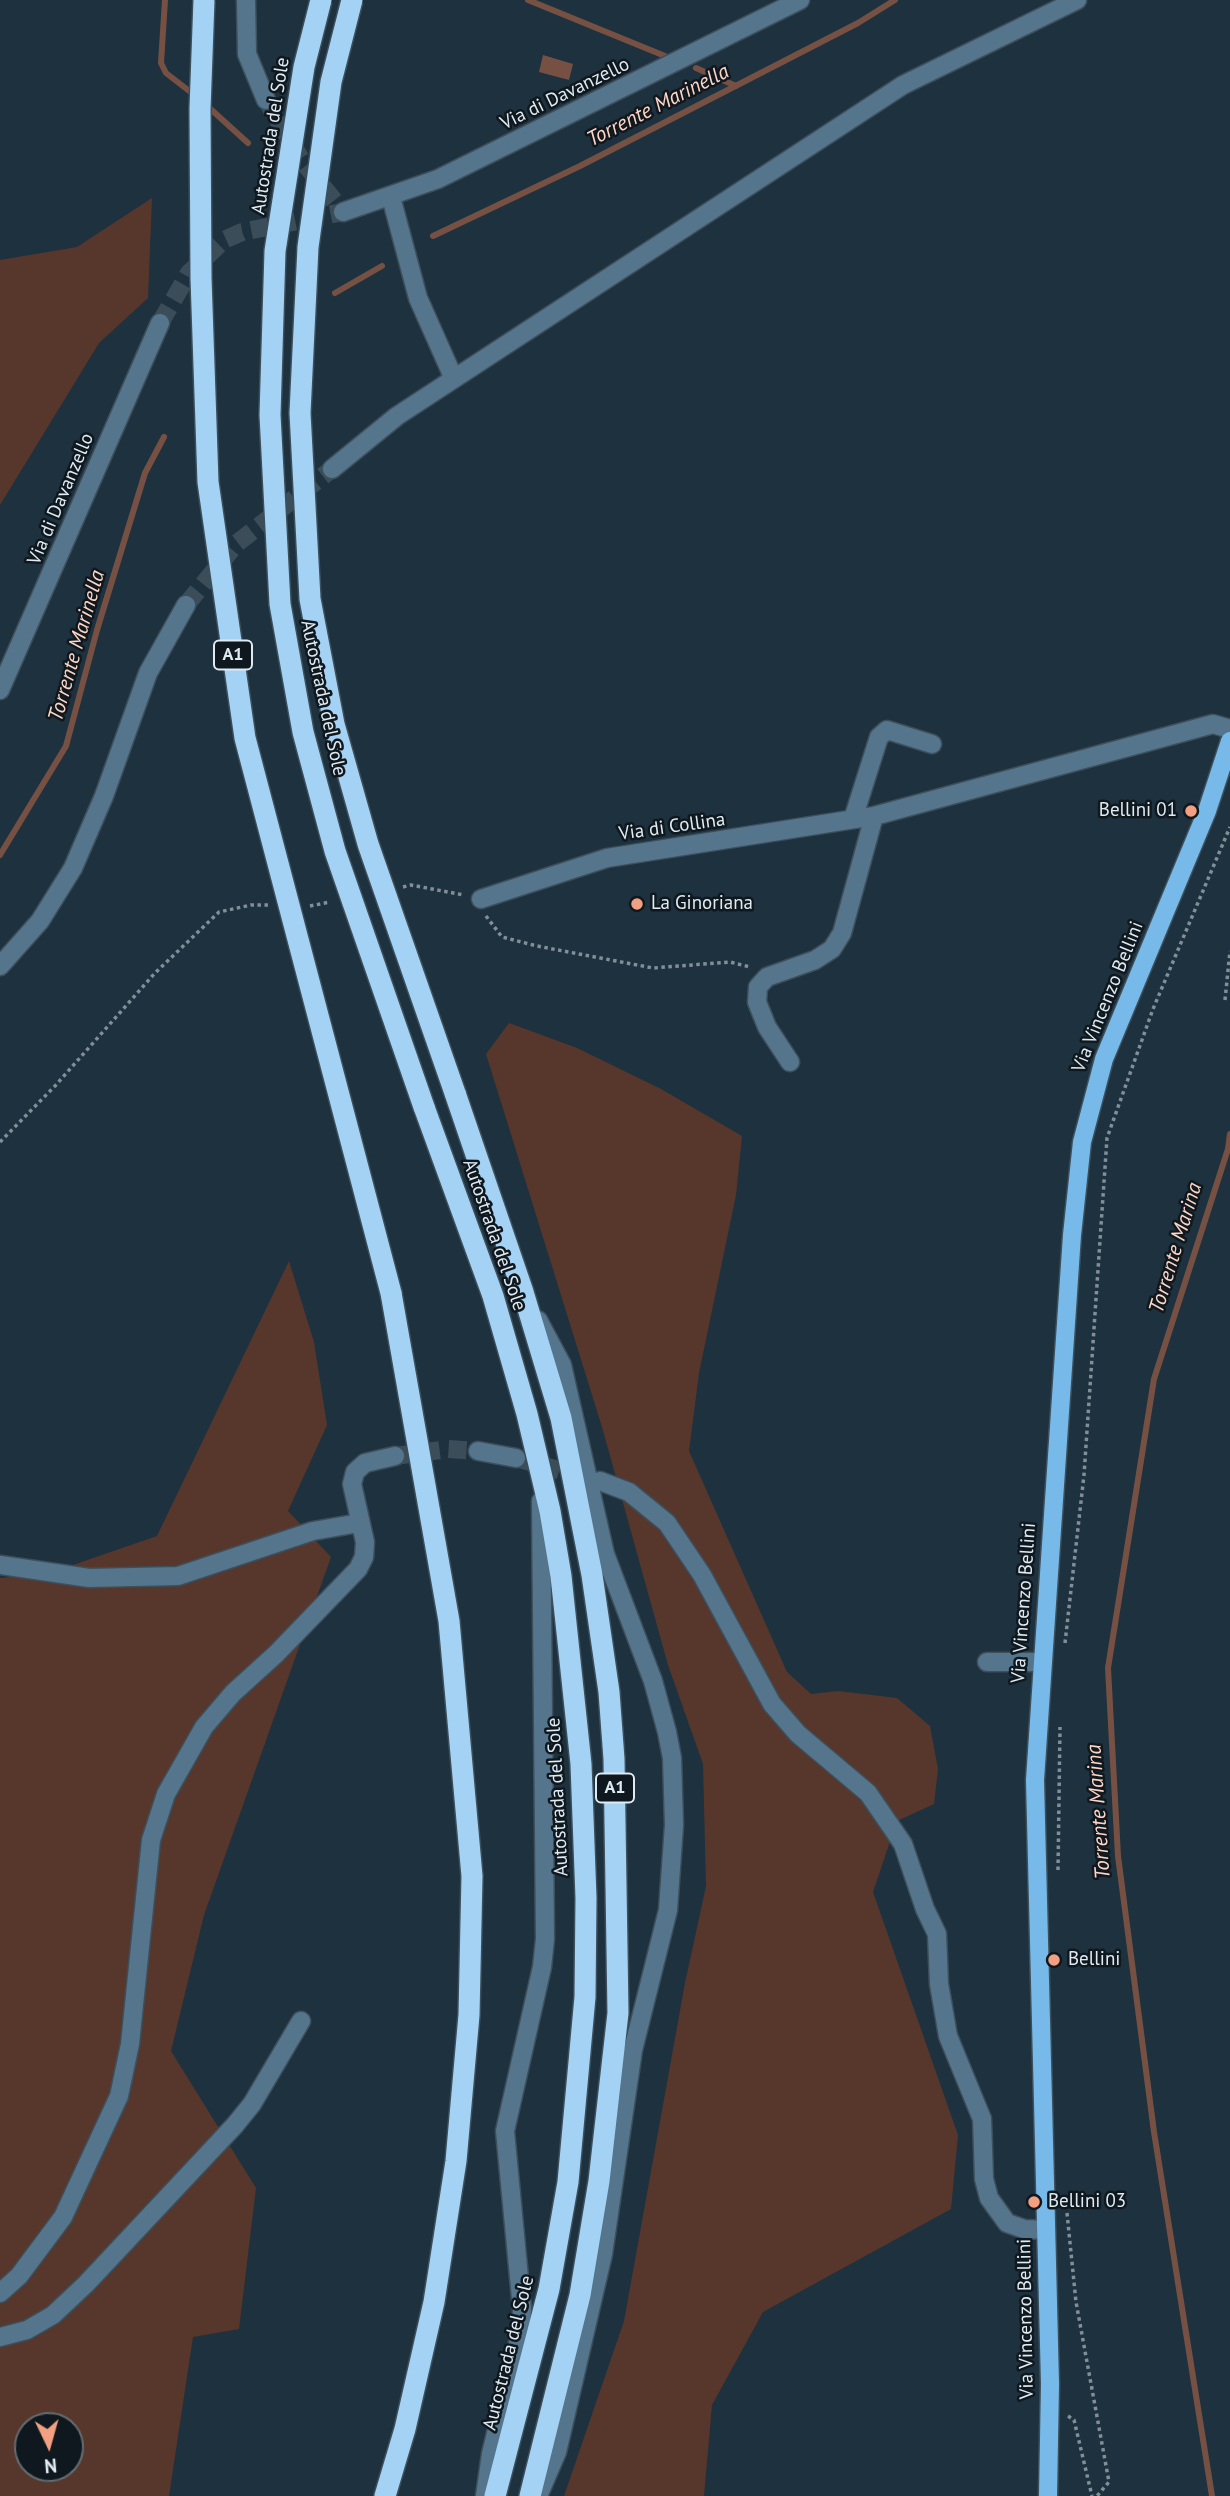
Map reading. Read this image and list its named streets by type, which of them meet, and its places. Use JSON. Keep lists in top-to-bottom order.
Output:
{
  "streets": {
    "highway": ["Autostrada del Sole", "A1"],
    "main road": ["Via Vincenzo Bellini"],
    "street": ["Via di Davanzello", "Via di Collina"]
  },
  "water": ["Torrente Marinella", "Torrente Marina"],
  "places": [
    "Bellini 01",
    "La Ginoriana",
    "Bellini",
    "Bellini 03"
  ],
  "north": "bottom"
}
